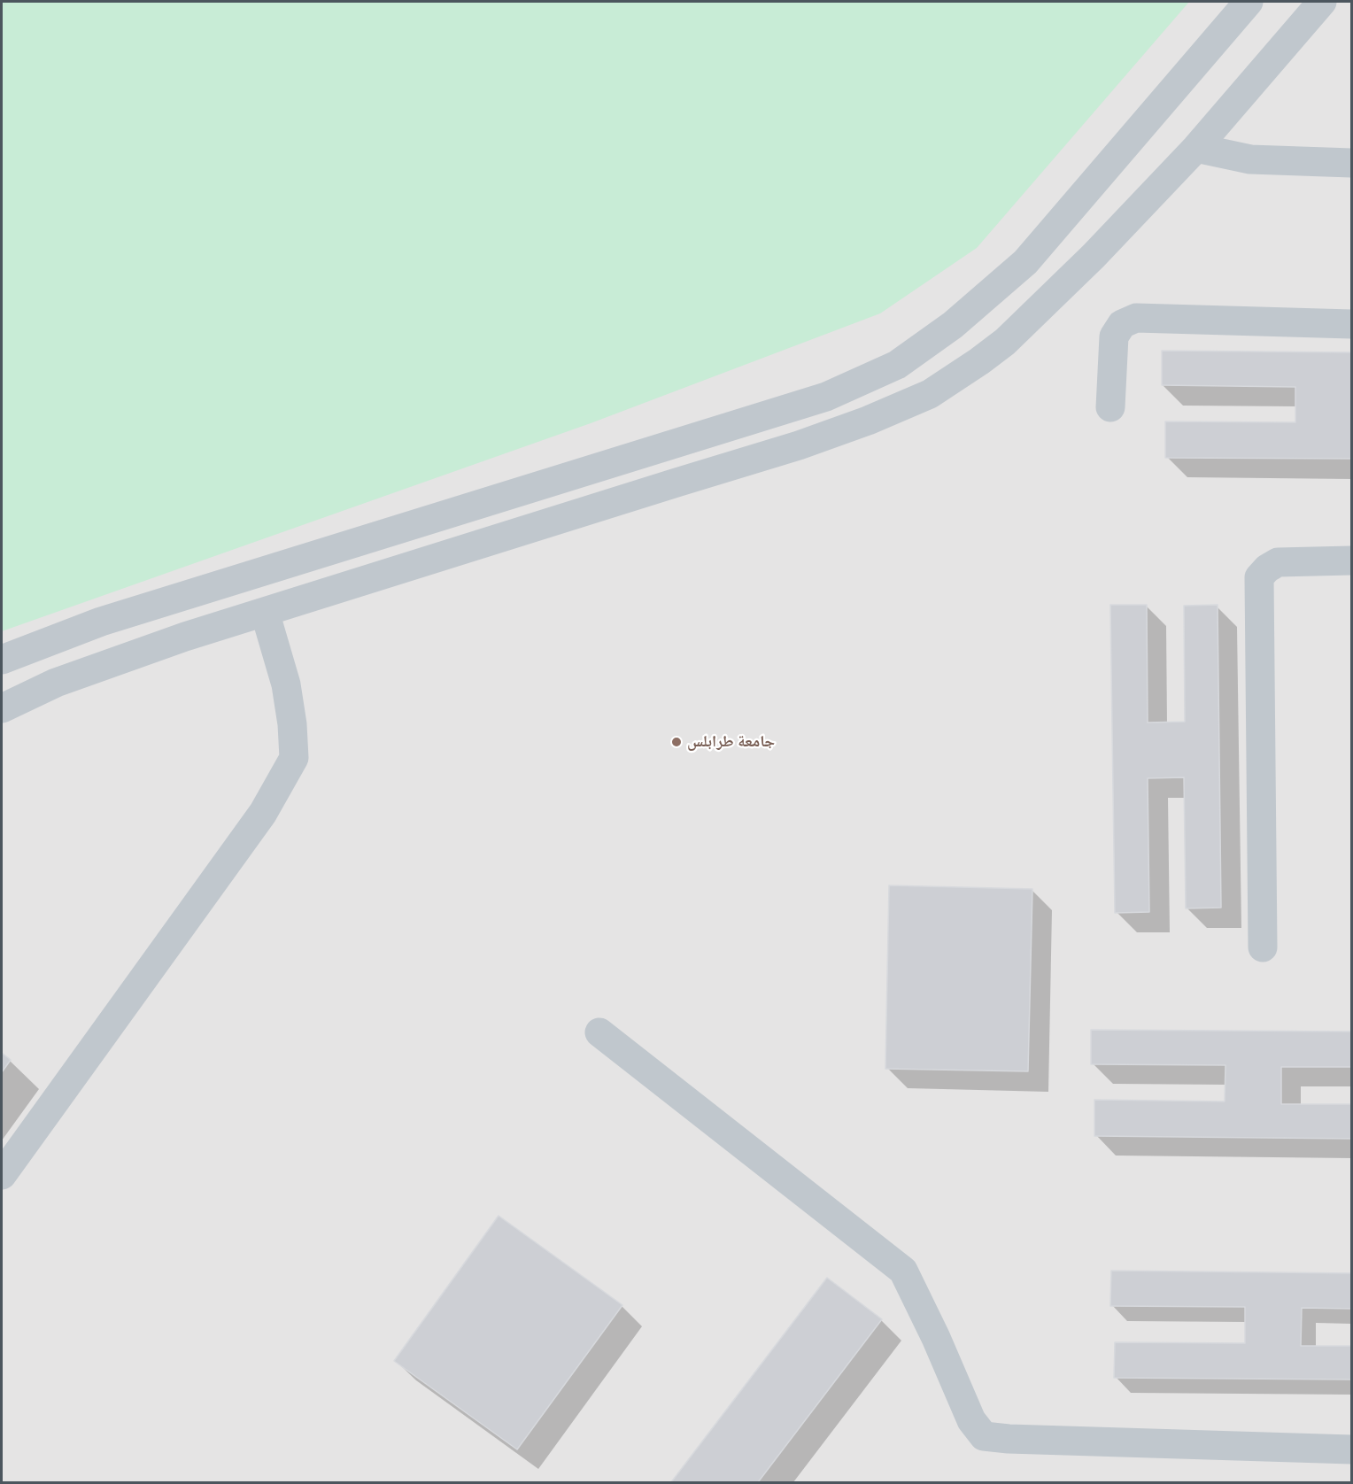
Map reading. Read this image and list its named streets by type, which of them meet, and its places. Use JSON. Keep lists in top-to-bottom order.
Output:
{
  "places": ["جامعة طرابلس"]
}
